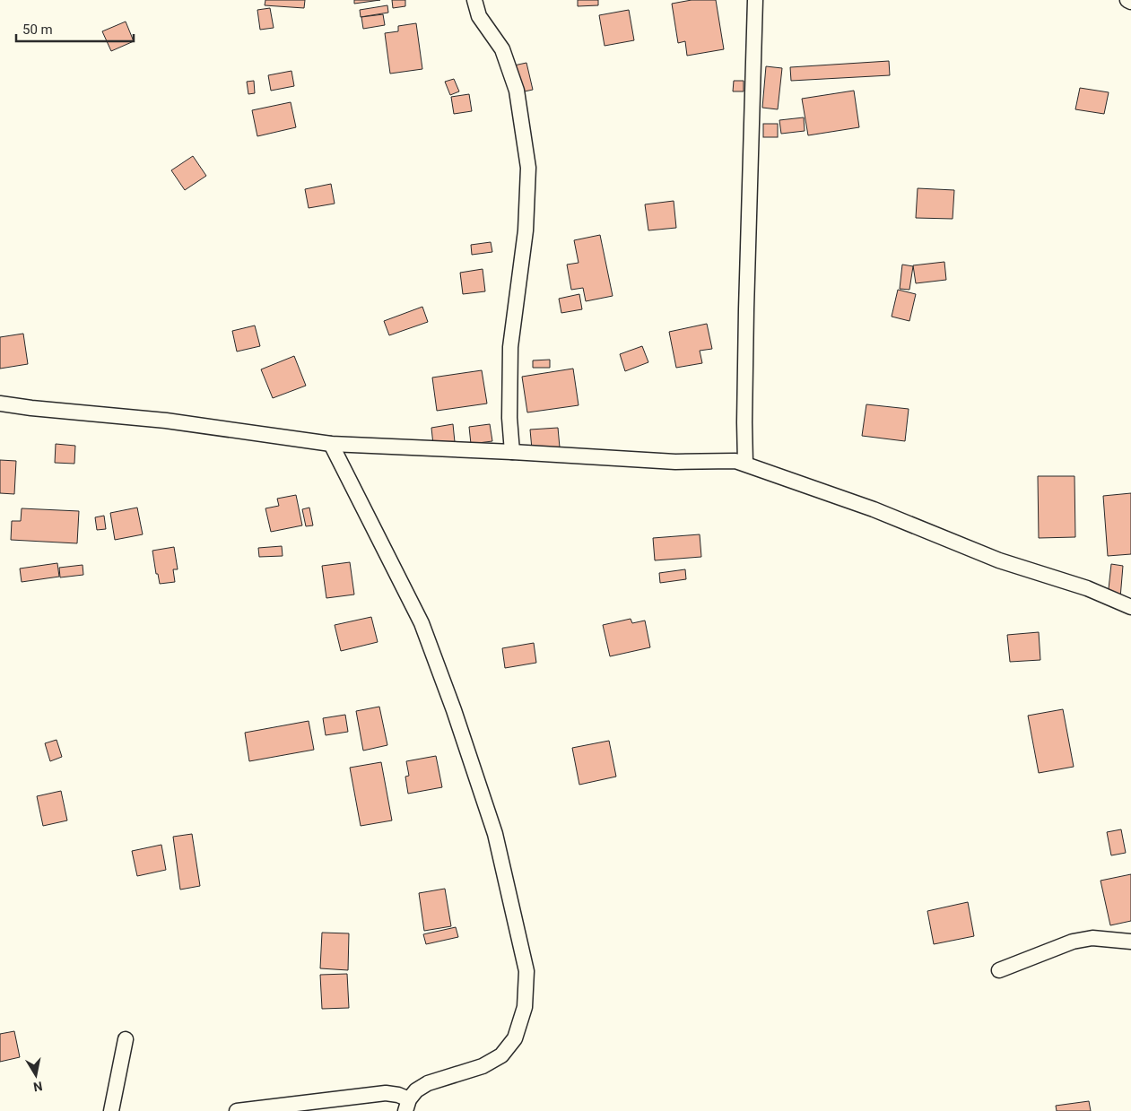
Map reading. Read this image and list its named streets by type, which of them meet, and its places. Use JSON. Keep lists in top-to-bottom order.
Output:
{
  "scale_bar": "50 m",
  "north": "bottom"
}
